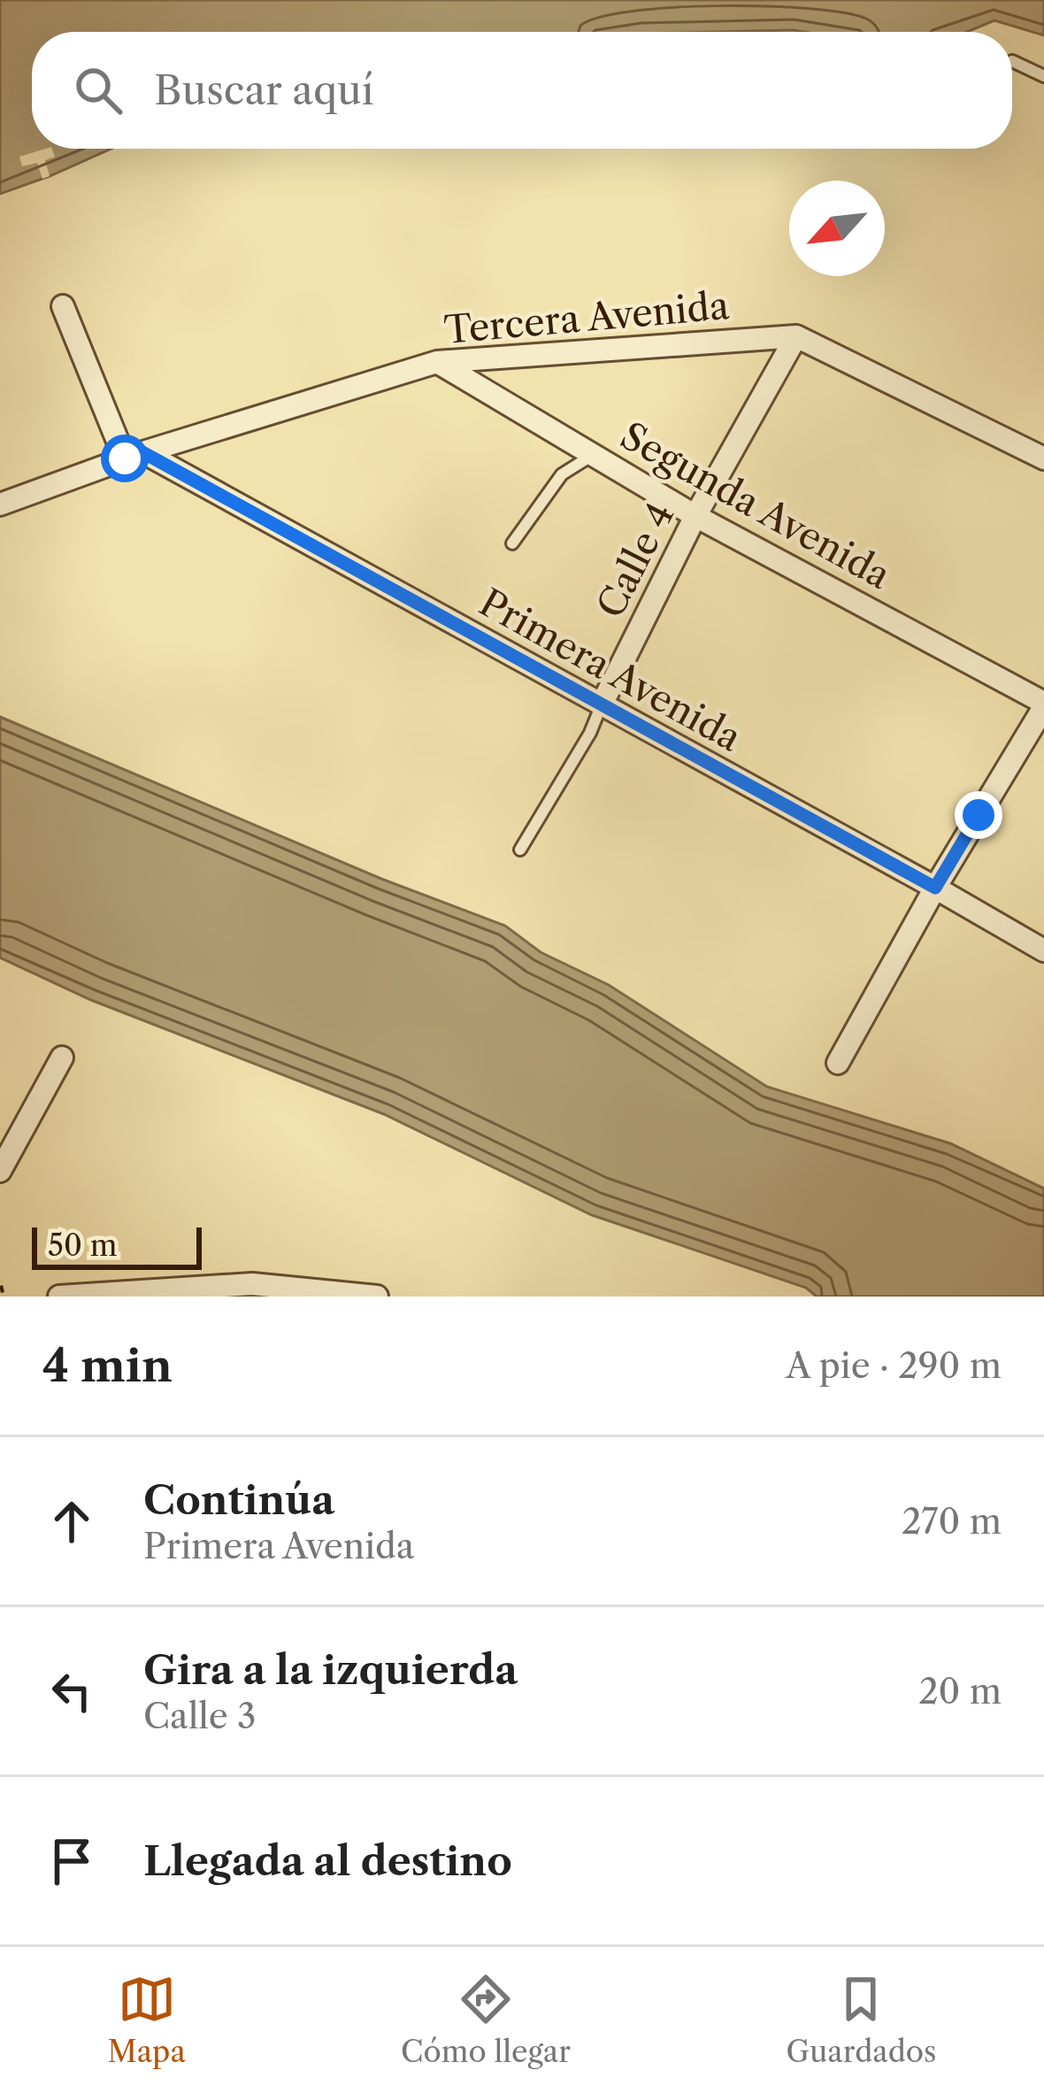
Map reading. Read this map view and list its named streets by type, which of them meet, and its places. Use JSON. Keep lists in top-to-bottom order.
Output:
{
  "streets": {
    "street": [
      "Tercera Avenida",
      "Segunda Avenida",
      "Calle 4",
      "Primera Avenida"
    ]
  },
  "crossings": [
    ["Tercera Avenida", "Segunda Avenida"],
    ["Tercera Avenida", "Calle 4"],
    ["Tercera Avenida", "Primera Avenida"],
    ["Segunda Avenida", "Calle 4"],
    ["Calle 4", "Primera Avenida"]
  ],
  "scale_bar": "50 m",
  "north": "bottom left",
  "page": {
    "search": "Buscar aquí",
    "scale": "50 m",
    "heading": ["4 min", "A pie · 290 m"],
    "list": [
      ["Continúa", "Primera Avenida", "270 m"],
      ["Gira a la izquierda", "Calle 3", "20 m"],
      "Llegada al destino"
    ],
    "nav": ["Mapa", "Cómo llegar", "Guardados"]
  }
}
